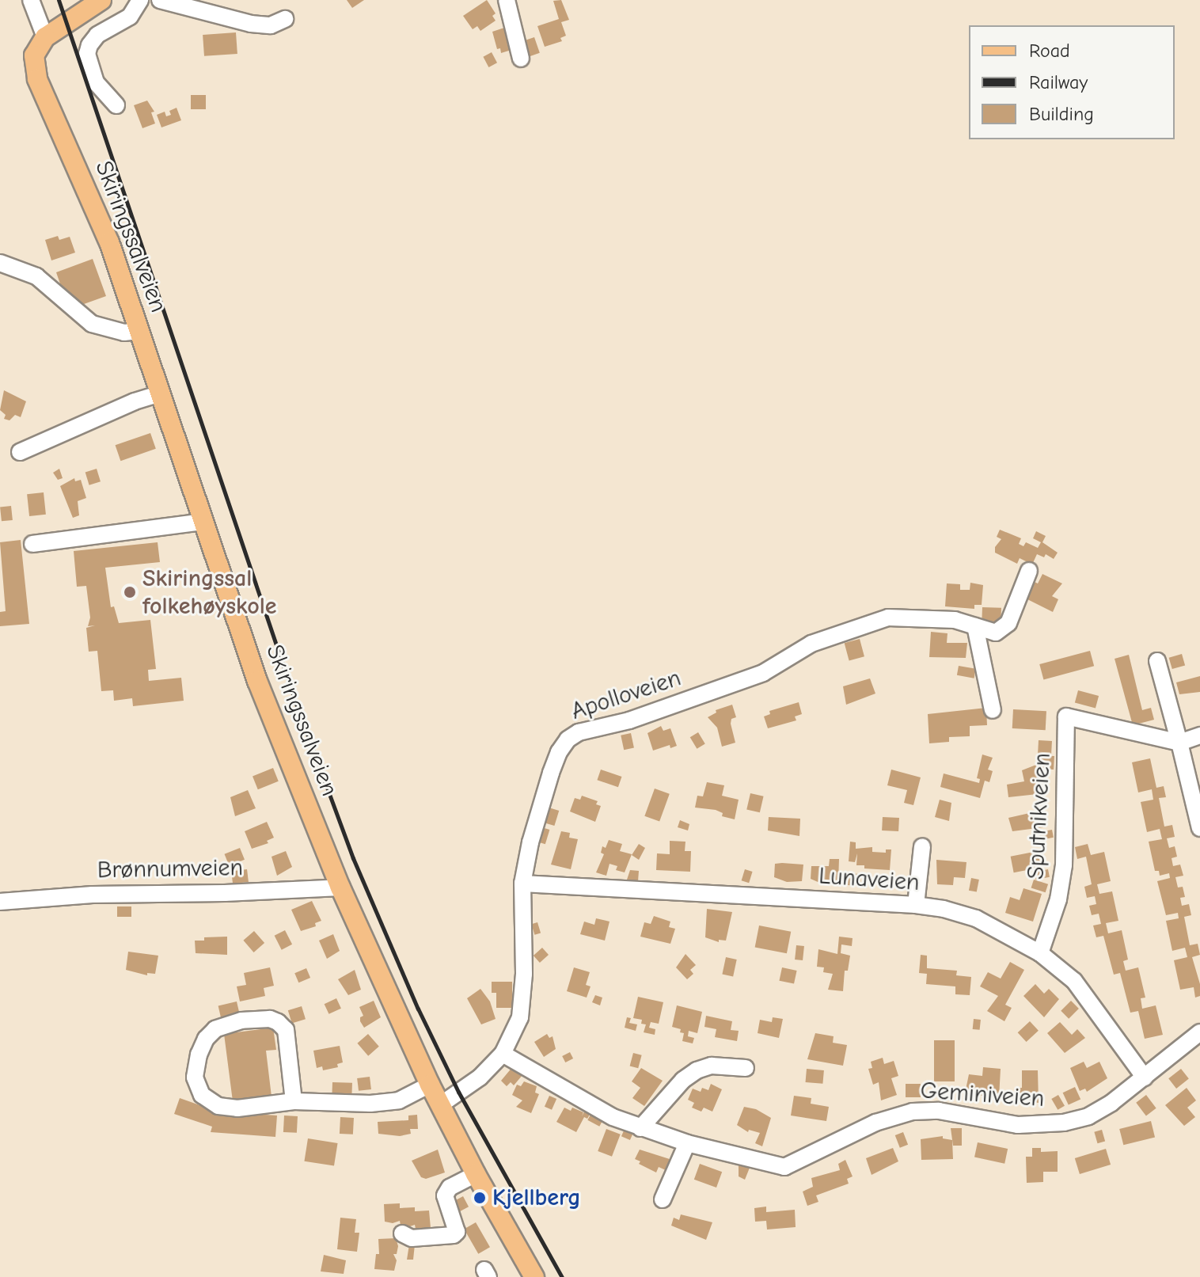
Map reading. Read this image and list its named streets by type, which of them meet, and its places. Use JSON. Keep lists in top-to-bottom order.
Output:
{
  "streets": {
    "main road": ["Skiringssalveien"],
    "street": [
      "Apolloveien",
      "Sputnikveien",
      "Brønnumveien",
      "Lunaveien",
      "Geminiveien"
    ]
  },
  "crossings": [
    ["Skiringssalveien", "Apolloveien"],
    ["Skiringssalveien", "Brønnumveien"],
    ["Apolloveien", "Lunaveien"],
    ["Apolloveien", "Geminiveien"],
    ["Sputnikveien", "Lunaveien"],
    ["Lunaveien", "Geminiveien"]
  ],
  "places": ["Skiringssal folkehøyskole", "Kjellberg"],
  "legend": ["Road", "Railway", "Building"]
}
